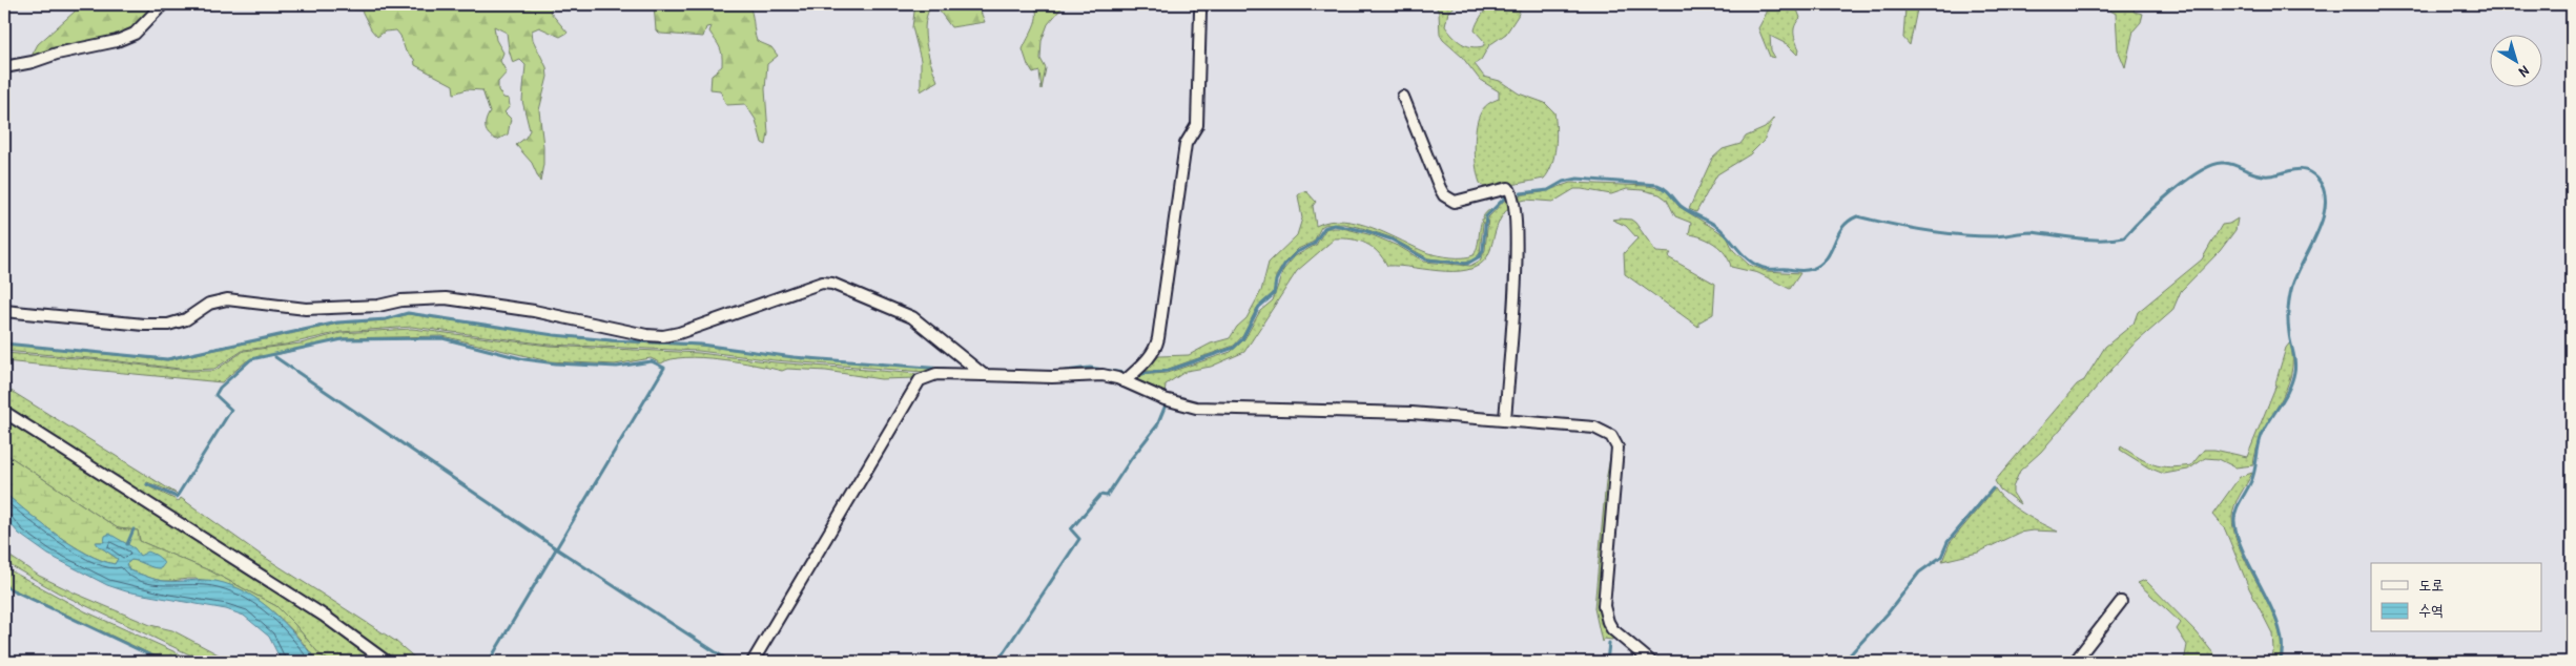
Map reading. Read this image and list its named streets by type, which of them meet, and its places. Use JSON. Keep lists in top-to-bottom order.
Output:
{
  "legend": ["도로", "수역"],
  "north": "bottom right"
}
